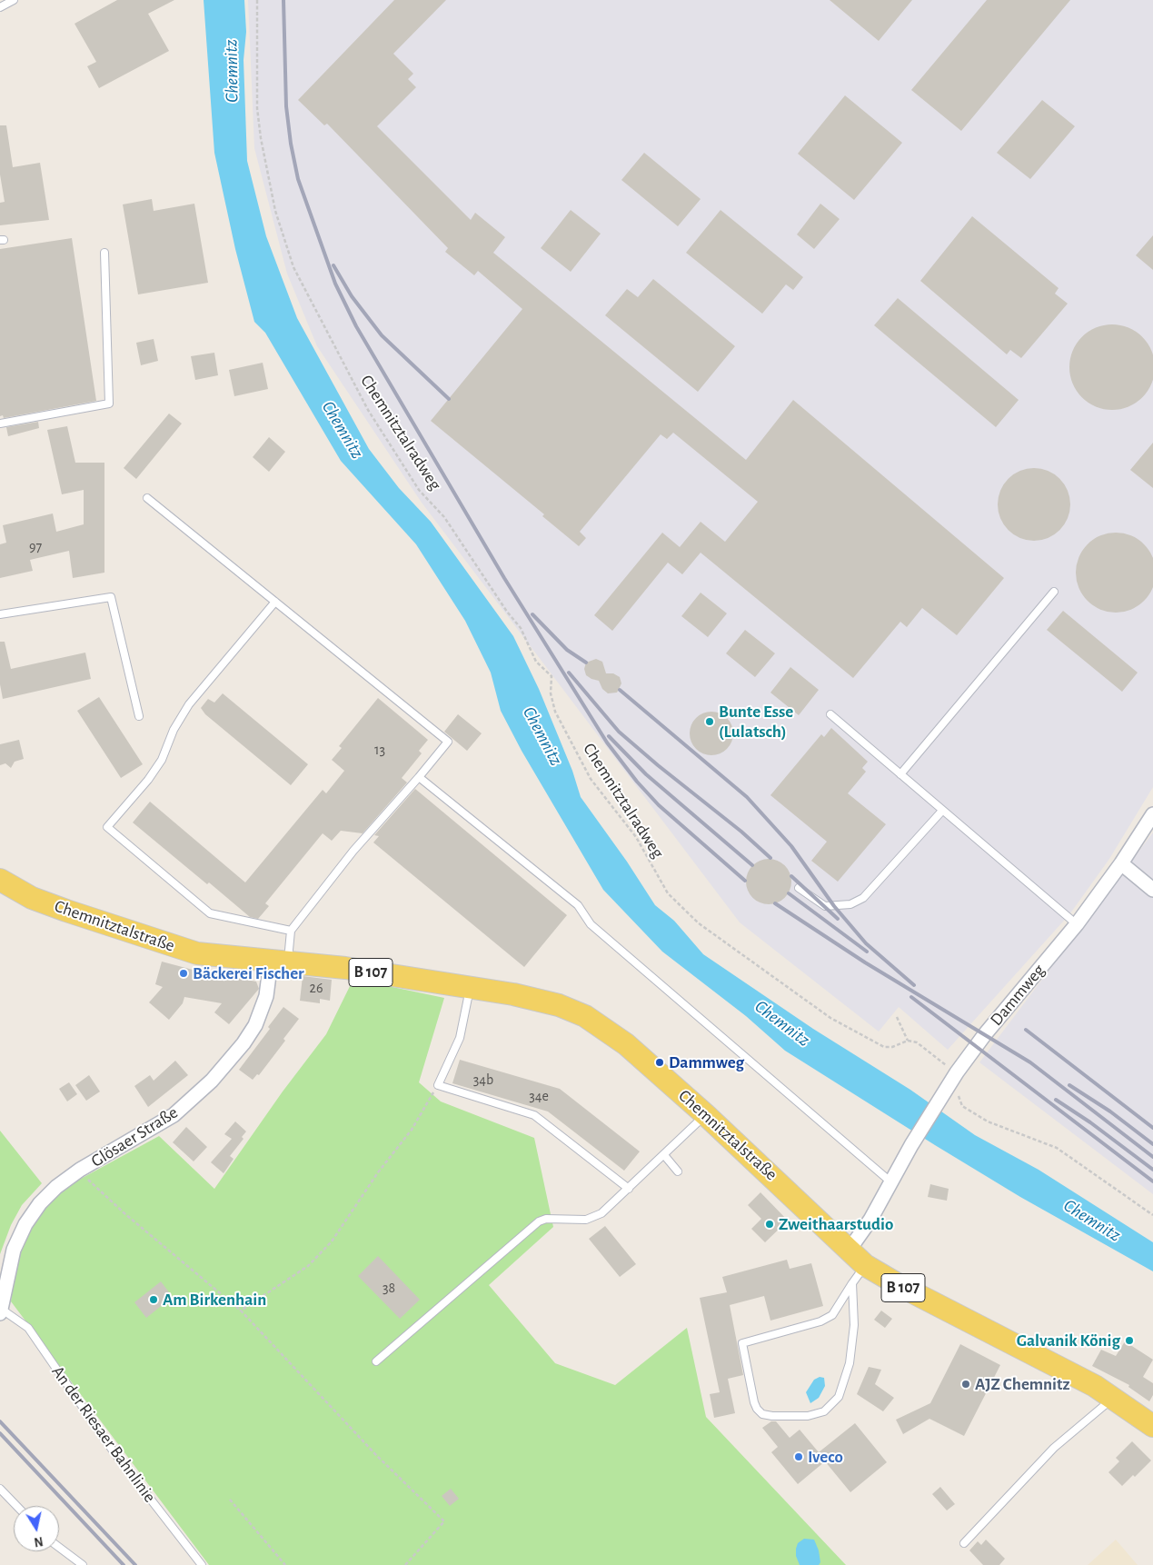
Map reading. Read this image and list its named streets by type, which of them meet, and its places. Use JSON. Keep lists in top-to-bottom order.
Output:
{
  "streets": {
    "main road": ["Chemnitztalstraße", "B 107"],
    "street": ["Dammweg", "Glösaer Straße"],
    "lane": ["An der Riesaer Bahnlinie"],
    "path": ["Chemnitztalradweg"]
  },
  "crossings": [
    ["Chemnitztalstraße", "Dammweg"],
    ["Chemnitztalstraße", "Glösaer Straße"],
    ["Glösaer Straße", "An der Riesaer Bahnlinie"]
  ],
  "water": ["Chemnitz"],
  "places": [
    "Bunte Esse (Lulatsch)",
    "Bäckerei Fischer",
    "Dammweg",
    "Zweithaarstudio",
    "Am Birkenhain",
    "Galvanik König",
    "AJZ Chemnitz",
    "Iveco"
  ],
  "house_numbers": [
    "97",
    "13",
    "26",
    "34b",
    "34e",
    "38"
  ],
  "north": "bottom"
}
